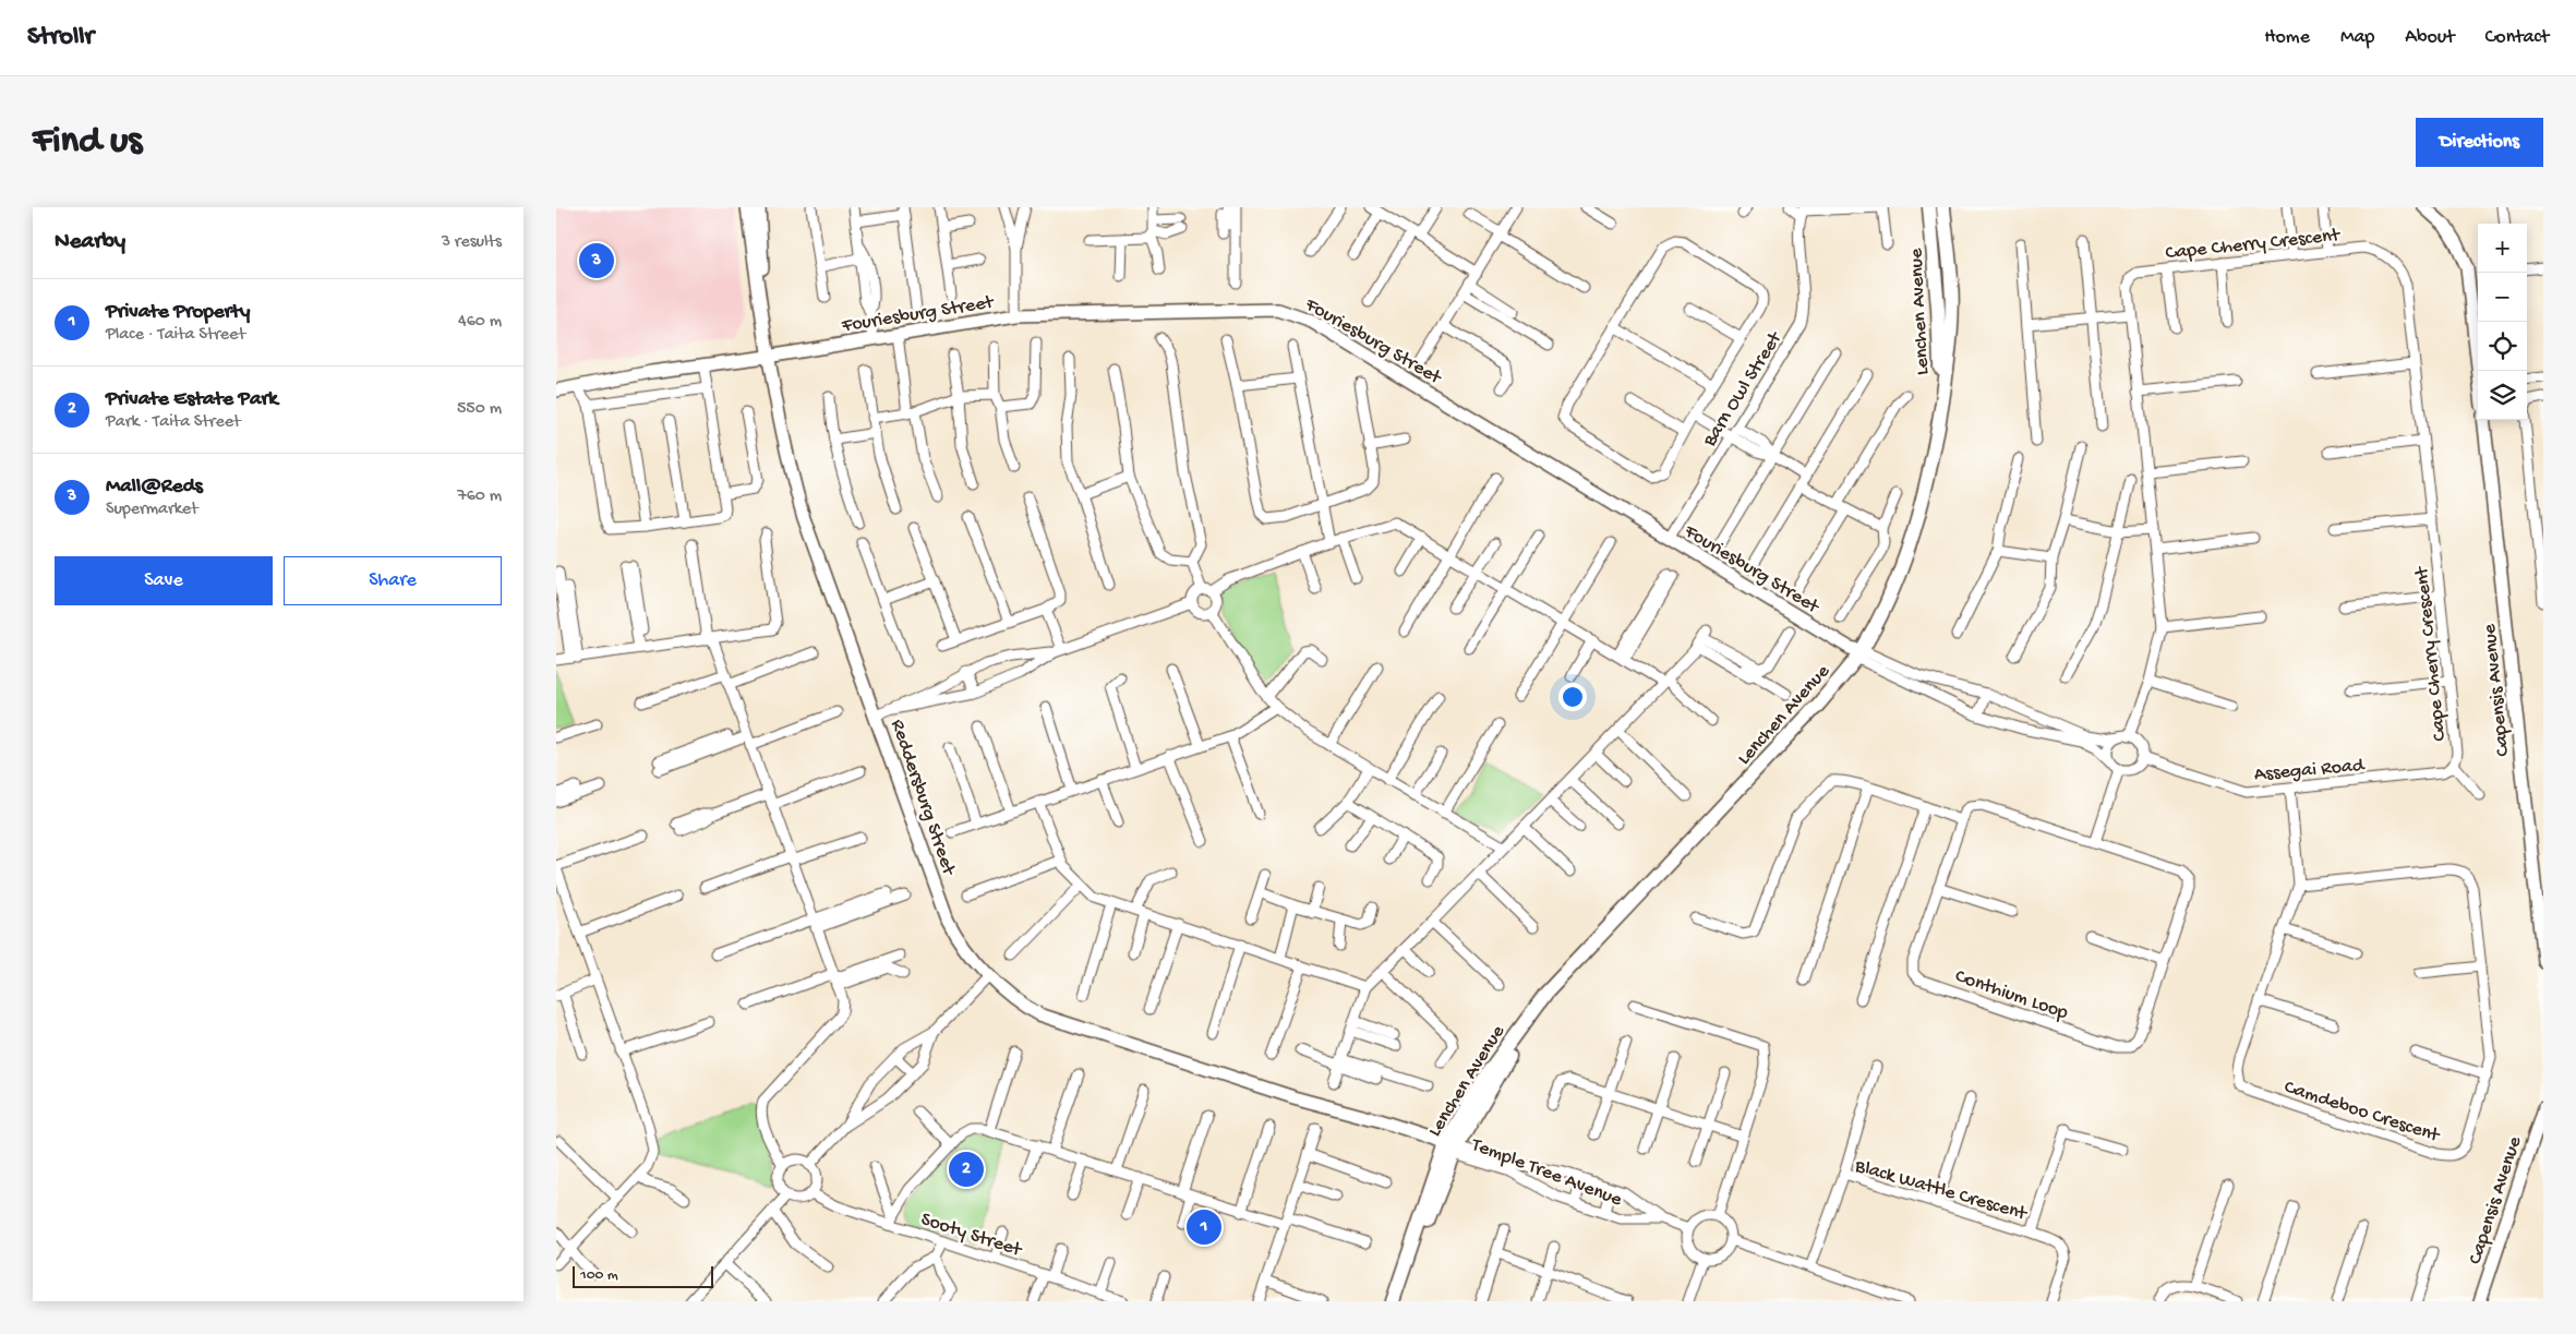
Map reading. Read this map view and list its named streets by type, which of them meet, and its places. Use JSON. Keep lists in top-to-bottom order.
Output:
{
  "streets": {
    "main road": ["Lenchen Avenue"],
    "street": [
      "Cape Cherry Crescent",
      "Fouriesburg Street",
      "Barn Owl Street",
      "Capensis Avenue",
      "Assegai Road",
      "Reddersburg Street",
      "Conthium Loop",
      "Camdeboo Crescent",
      "Temple Tree Avenue",
      "Black Wattle Crescent",
      "Sooty Street"
    ]
  },
  "crossings": [
    ["Cape Cherry Crescent", "Assegai Road"],
    ["Fouriesburg Street", "Lenchen Avenue"],
    ["Fouriesburg Street", "Barn Owl Street"],
    ["Fouriesburg Street", "Reddersburg Street"],
    ["Lenchen Avenue", "Reddersburg Street"],
    ["Lenchen Avenue", "Temple Tree Avenue"],
    ["Assegai Road", "Camdeboo Crescent"],
    ["Reddersburg Street", "Temple Tree Avenue"]
  ],
  "scale_bar": "100 m",
  "page": {
    "header": "Strollr",
    "nav": [
      "Home",
      "Map",
      "About",
      "Contact"
    ],
    "buttons": [
      "Directions",
      ["Save", "Share"]
    ],
    "title": "Find us",
    "heading": ["Nearby", "3 results"],
    "map_buttons": ["+", "−"],
    "pins": ["3", "2", "1"],
    "list": [
      {
        "mark": "1",
        "name": "Private Property",
        "note": "Place · Taita Street",
        "value": "460 m"
      },
      {
        "mark": "2",
        "name": "Private Estate Park",
        "note": "Park · Taita Street",
        "value": "550 m"
      },
      {
        "mark": "3",
        "name": "Mall@Reds",
        "note": "Supermarket",
        "value": "760 m"
      }
    ],
    "scale": "100 m"
  }
}
